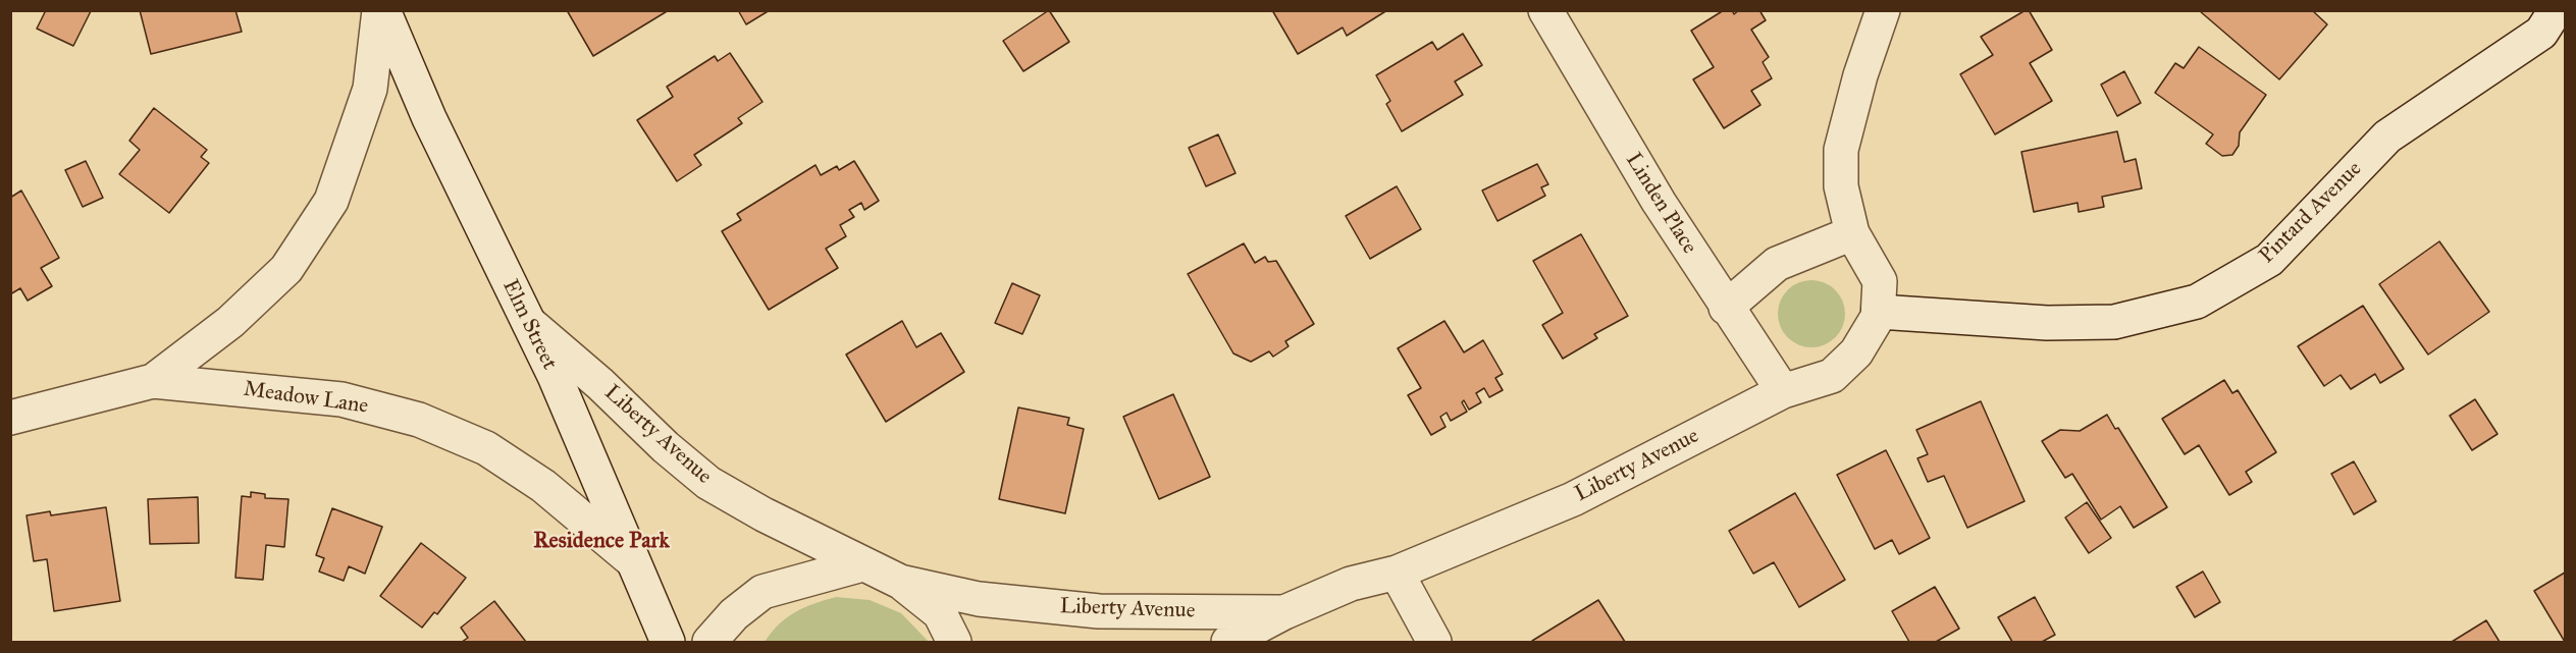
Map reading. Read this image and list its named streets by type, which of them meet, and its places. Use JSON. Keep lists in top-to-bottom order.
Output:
{
  "streets": {
    "street": [
      "Linden Place",
      "Pintard Avenue",
      "Elm Street",
      "Meadow Lane",
      "Liberty Avenue"
    ]
  },
  "crossings": [
    ["Linden Place", "Pintard Avenue"],
    ["Linden Place", "Liberty Avenue"],
    ["Pintard Avenue", "Liberty Avenue"],
    ["Elm Street", "Meadow Lane"],
    ["Elm Street", "Liberty Avenue"]
  ],
  "districts": ["Residence Park"]
}
